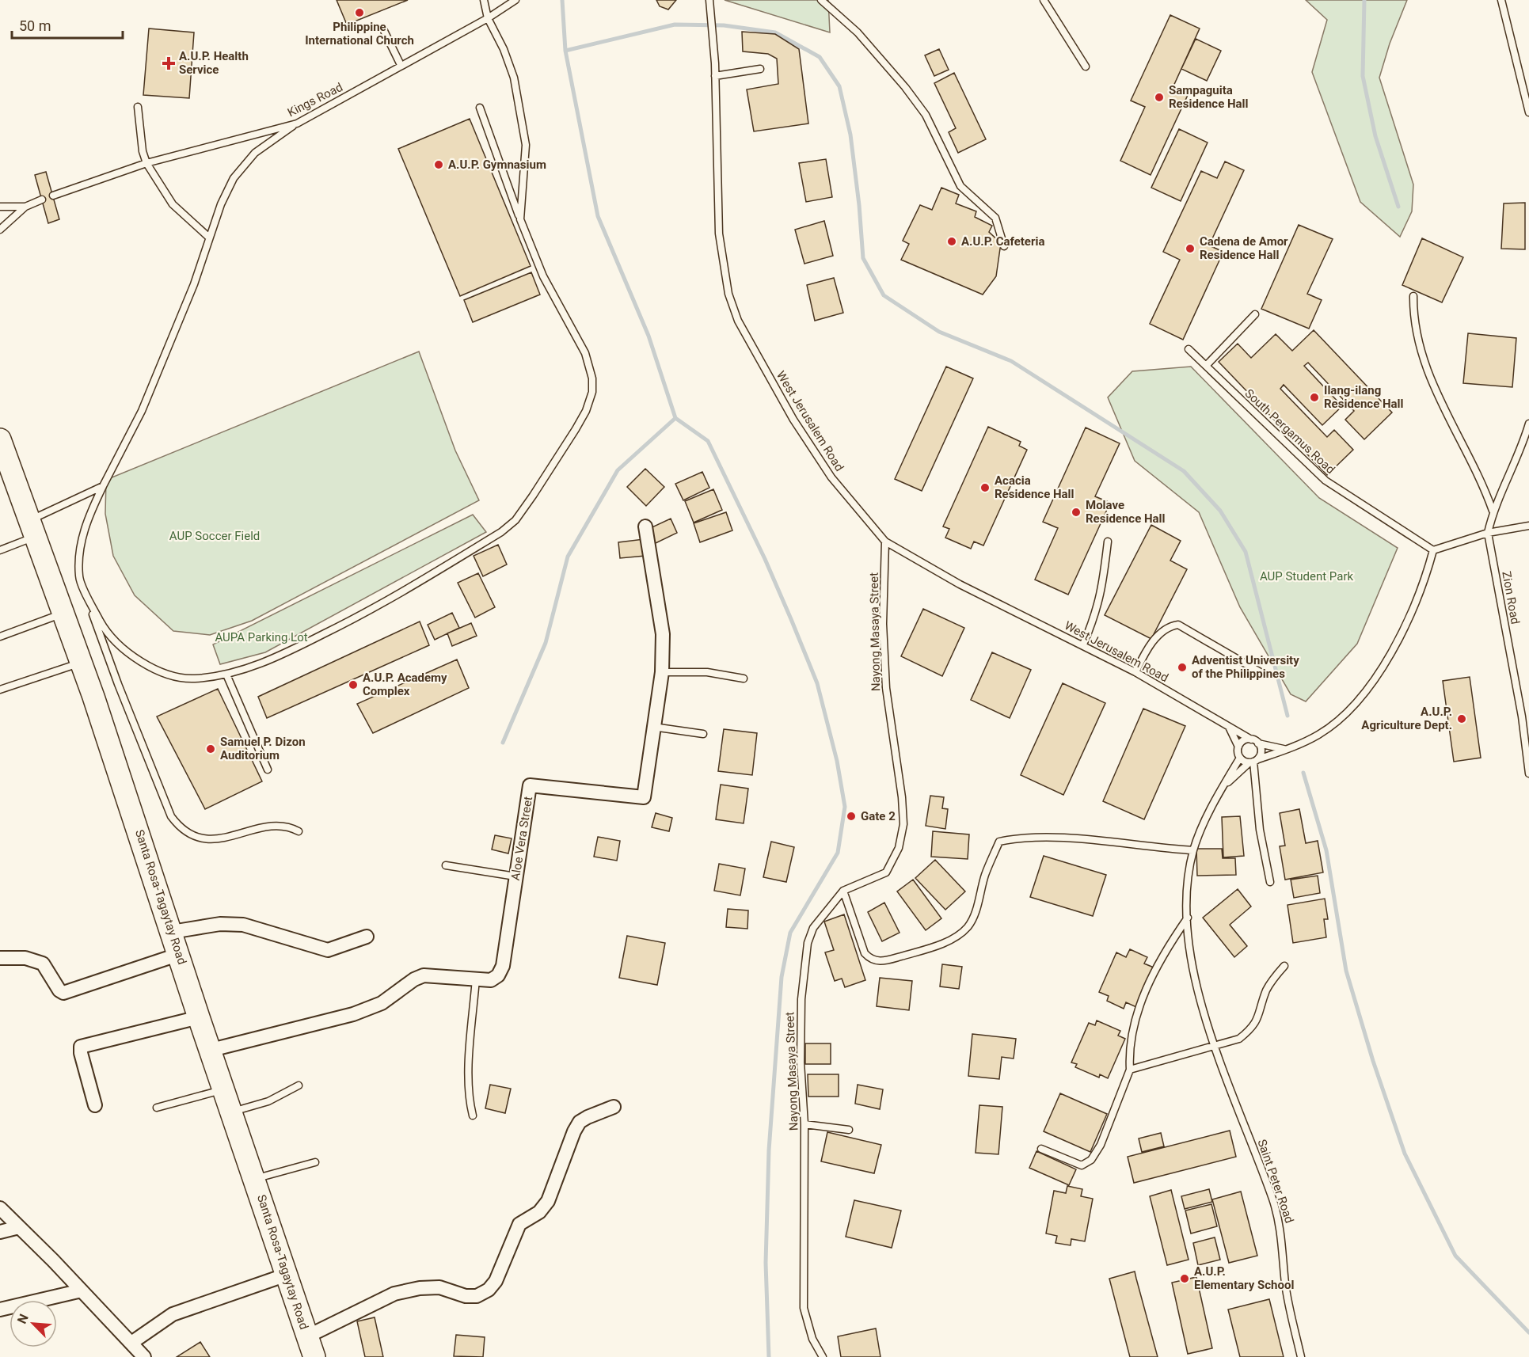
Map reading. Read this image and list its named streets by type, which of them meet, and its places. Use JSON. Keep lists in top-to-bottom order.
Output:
{
  "streets": {
    "main road": ["Santa Rosa-Tagaytay Road"],
    "street": ["Aloe Vera Street"],
    "lane": [
      "Kings Road",
      "West Jerusalem Road",
      "South Pergamus Road",
      "Zion Road",
      "Nayong Masaya Street",
      "Saint Peter Road"
    ]
  },
  "crossings": [
    ["West Jerusalem Road", "Nayong Masaya Street"],
    ["West Jerusalem Road", "Saint Peter Road"],
    ["Aloe Vera Street", "Santa Rosa-Tagaytay Road"]
  ],
  "parks": ["AUP Soccer Field", "AUP Student Park", "AUPA Parking Lot"],
  "places": {
    "other": [
      "Philippine International Church",
      "Sampaguita Residence Hall",
      "A.U.P. Gymnasium",
      "A.U.P. Cafeteria",
      "Cadena de Amor Residence Hall",
      "Ilang-ilang Residence Hall",
      "Acacia Residence Hall",
      "Molave Residence Hall",
      "Adventist University of the Philippines",
      "A.U.P. Academy Complex",
      "A.U.P. Agriculture Dept.",
      "Samuel P. Dizon Auditorium",
      "Gate 2",
      "A.U.P. Elementary School"
    ],
    "health": ["A.U.P. Health Service"]
  },
  "scale_bar": "50 m",
  "north": "top left"
}
